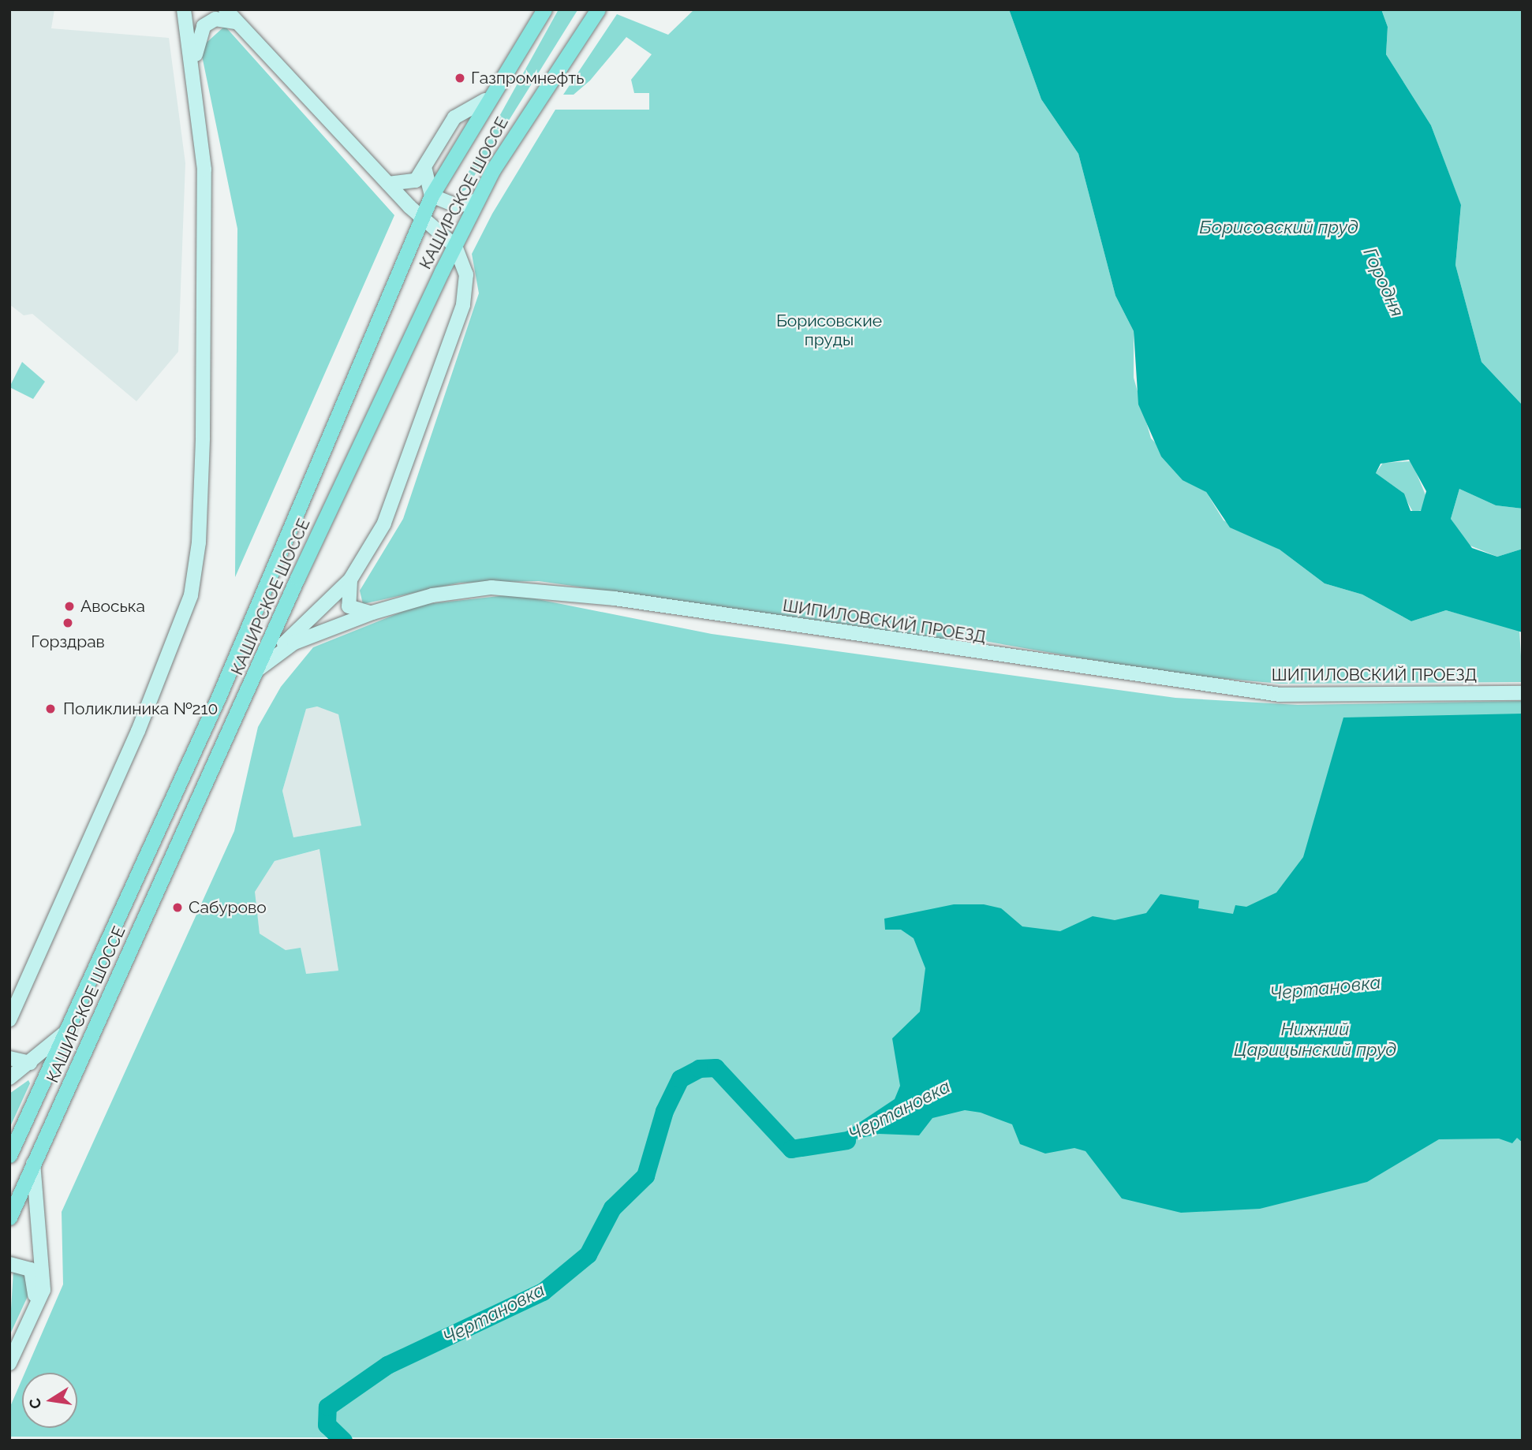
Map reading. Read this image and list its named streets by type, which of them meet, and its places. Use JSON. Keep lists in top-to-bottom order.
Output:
{
  "streets": {
    "main road": ["КАШИРСКОЕ ШОССЕ", "ШИПИЛОВСКИЙ ПРОЕЗД"]
  },
  "crossings": [
    ["КАШИРСКОЕ ШОССЕ", "ШИПИЛОВСКИЙ ПРОЕЗД"]
  ],
  "water": [
    "Борисовский пруд",
    "Городня",
    "Чертановка",
    "Нижний Царицынский пруд"
  ],
  "parks": ["Борисовские пруды"],
  "places": [
    "Газпромнефть",
    "Авоська",
    "Горздрав",
    "Поликлиника №210",
    "Сабурово"
  ],
  "north": "left"
}
